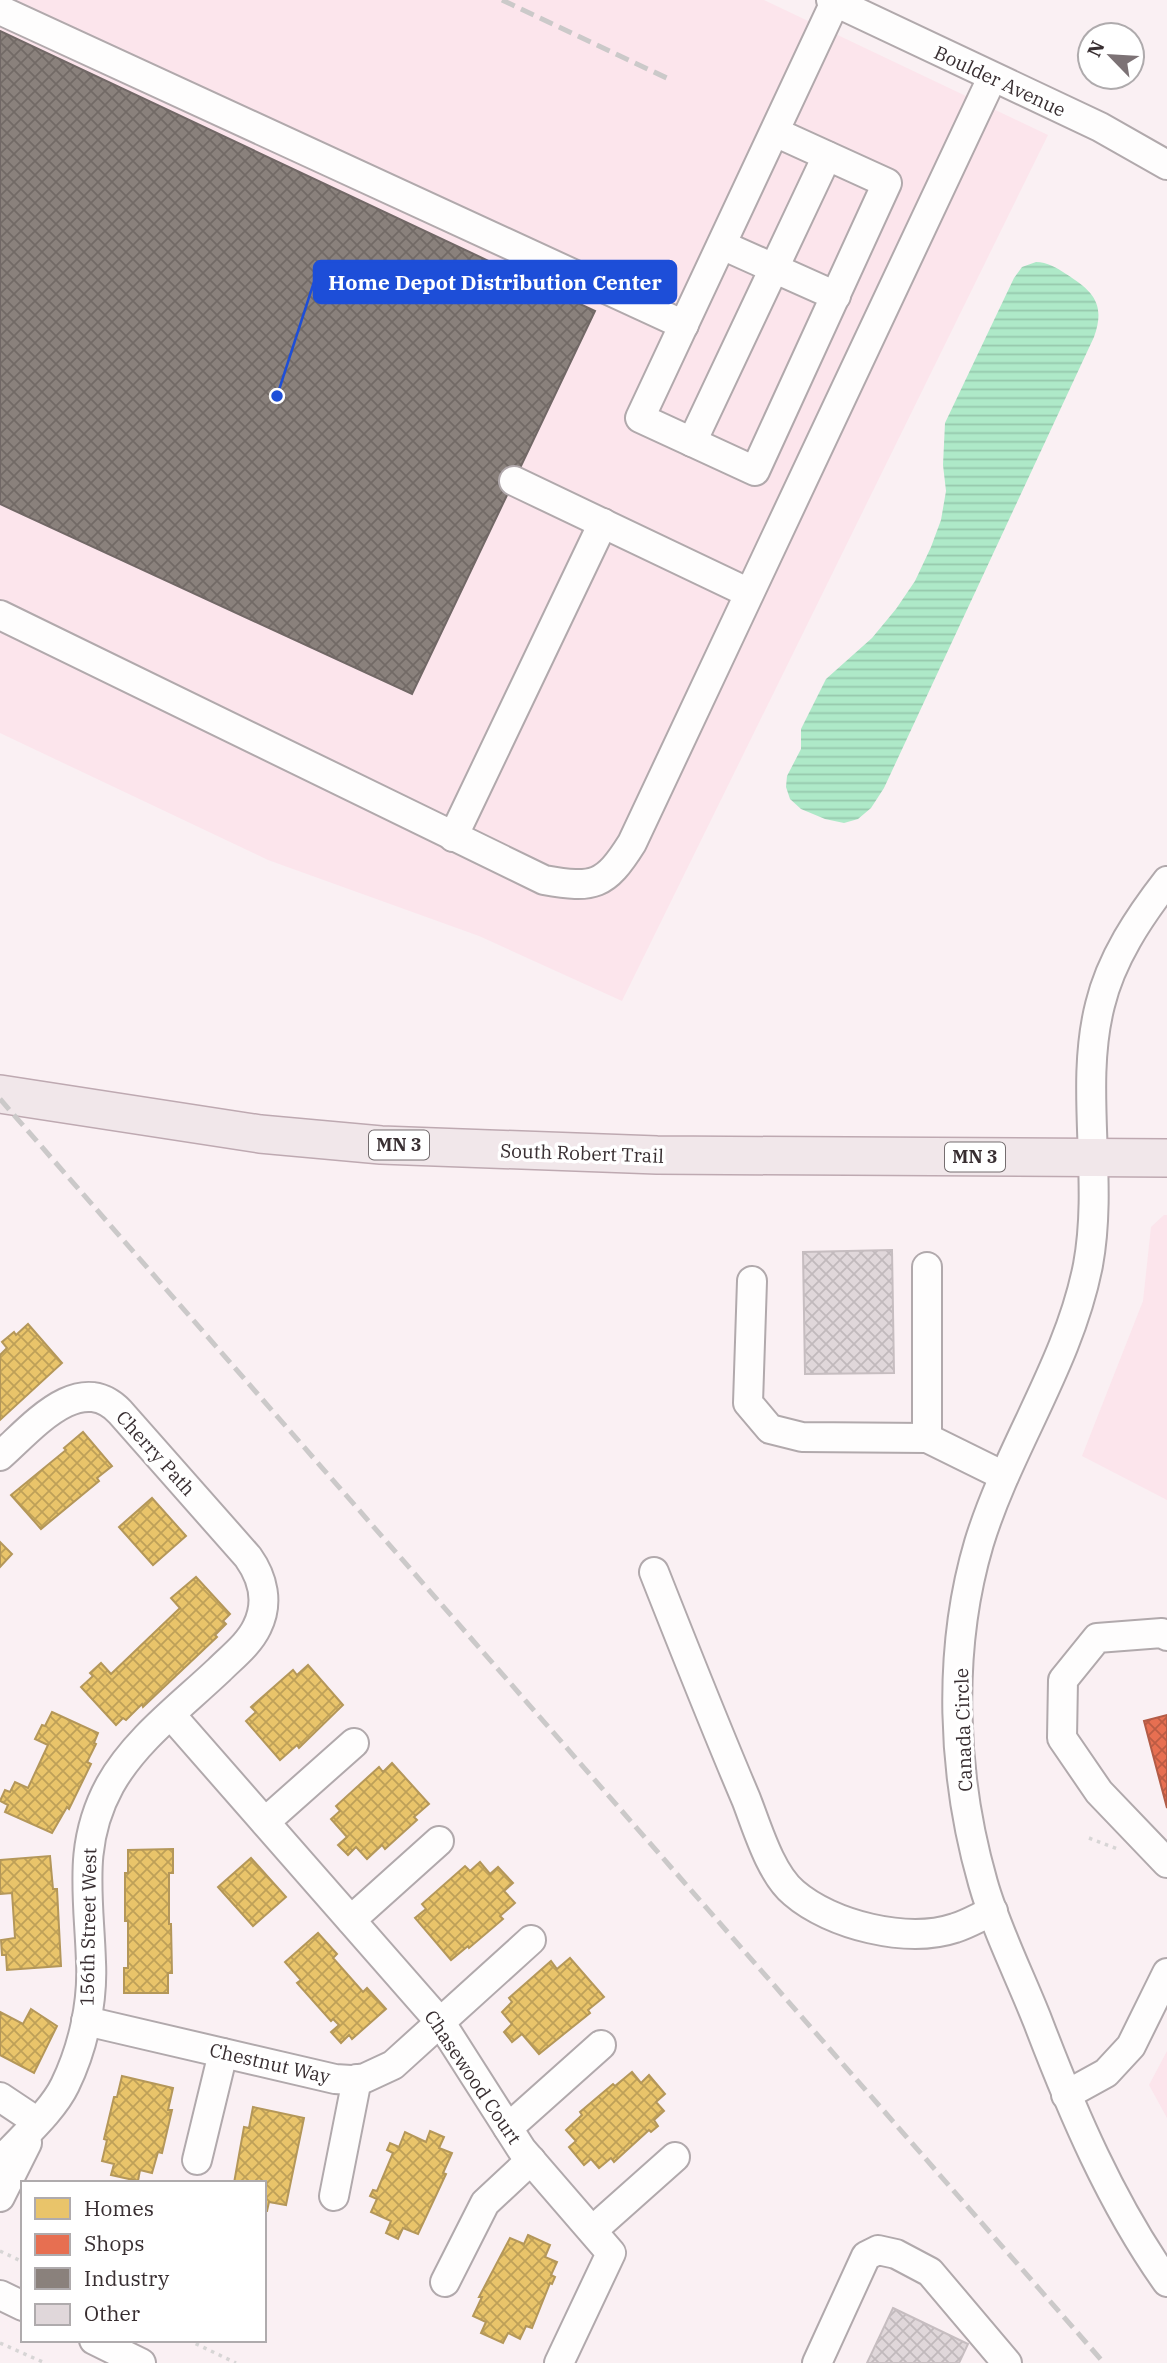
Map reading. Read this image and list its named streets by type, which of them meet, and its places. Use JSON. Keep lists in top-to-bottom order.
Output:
{
  "streets": {
    "main road": ["MN 3", "South Robert Trail"],
    "street": [
      "Boulder Avenue",
      "Cherry Path",
      "Canada Circle",
      "156th Street West",
      "Chestnut Way",
      "Chasewood Court"
    ]
  },
  "crossings": [
    ["South Robert Trail", "Canada Circle"],
    ["Cherry Path", "156th Street West"],
    ["156th Street West", "Chestnut Way"],
    ["156th Street West", "Chasewood Court"],
    ["Chestnut Way", "Chasewood Court"]
  ],
  "places": ["Home Depot Distribution Center"],
  "legend": [
    "Homes",
    "Shops",
    "Industry",
    "Other"
  ],
  "north": "top left"
}
